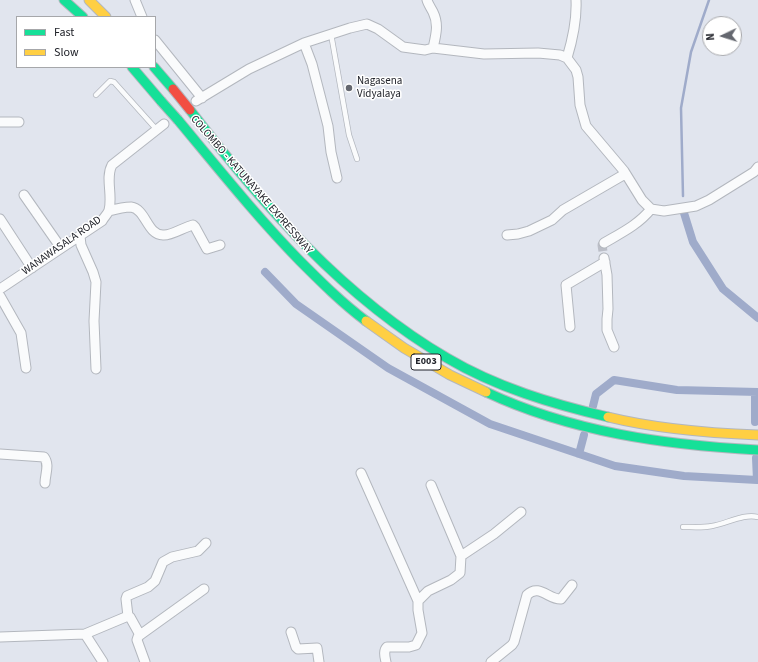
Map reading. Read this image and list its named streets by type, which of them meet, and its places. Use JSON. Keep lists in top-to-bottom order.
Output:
{
  "streets": {
    "highway": ["COLOMBO - KATUNAYAKE EXPRESSWAY", "E003"],
    "street": ["WANAWASALA ROAD"]
  },
  "places": ["Nagasena Vidyalaya"],
  "legend": ["Fast", "Slow"],
  "north": "left"
}
